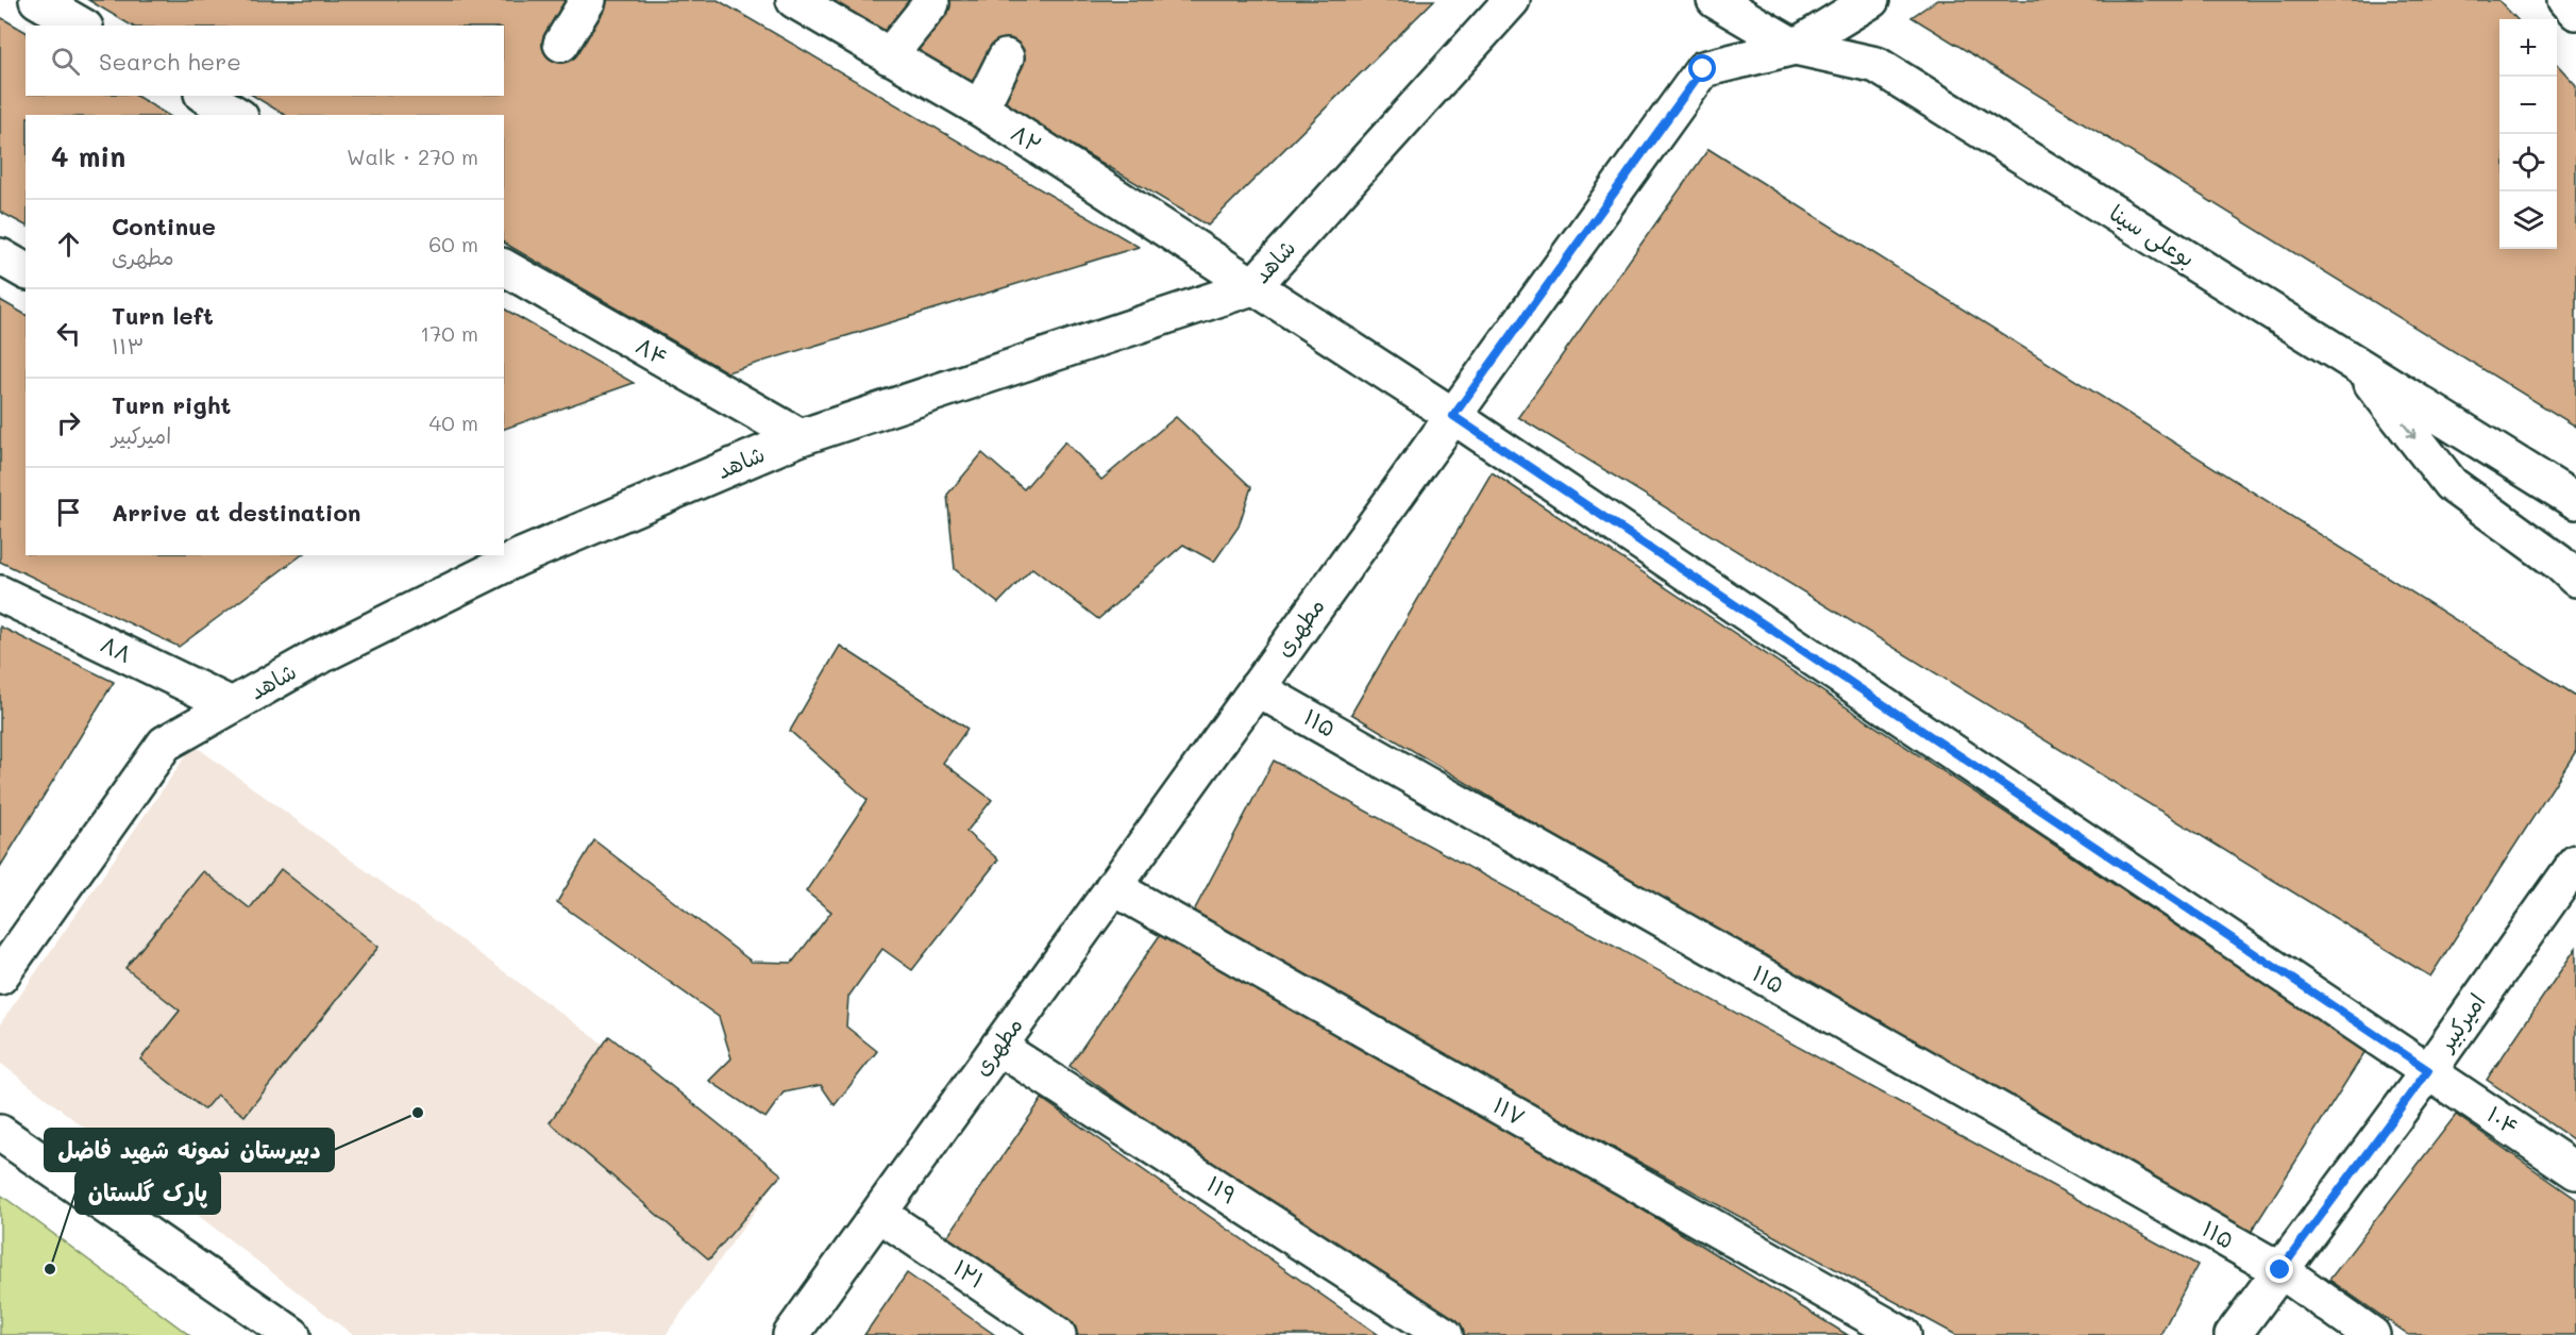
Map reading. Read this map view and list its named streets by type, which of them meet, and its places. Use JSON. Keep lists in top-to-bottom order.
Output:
{
  "streets": {
    "street": [
      "۸۲",
      "بوعلی سینا",
      "شاهد",
      "۸۴",
      "مطهری",
      "۸۸",
      "۱۱۵",
      "امیرکبیر",
      "۱۱۷",
      "۱۰۴",
      "۱۱۹",
      "۱۲۱"
    ]
  },
  "crossings": [
    ["۸۲", "شاهد"],
    ["۸۲", "مطهری"],
    ["۸۲", "۱۰۴"],
    ["بوعلی سینا", "مطهری"],
    ["شاهد", "۸۴"],
    ["شاهد", "۸۸"],
    ["مطهری", "۱۱۵"],
    ["مطهری", "۱۱۷"],
    ["مطهری", "۱۰۴"],
    ["مطهری", "۱۱۹"],
    ["مطهری", "۱۲۱"],
    ["۱۱۵", "امیرکبیر"],
    ["امیرکبیر", "۱۰۴"]
  ],
  "places": ["دبیرستان نمونه شهید فاضل", "پارک گلستان"],
  "page": {
    "map_buttons": ["+", "−"],
    "search": "Search here",
    "heading": ["4 min", "Walk · 270 m"],
    "list": [
      ["Continue", "مطهری", "60 m"],
      ["Turn left", "۱۱۳", "170 m"],
      ["Turn right", "امیرکبیر", "40 m"],
      "Arrive at destination"
    ]
  }
}
